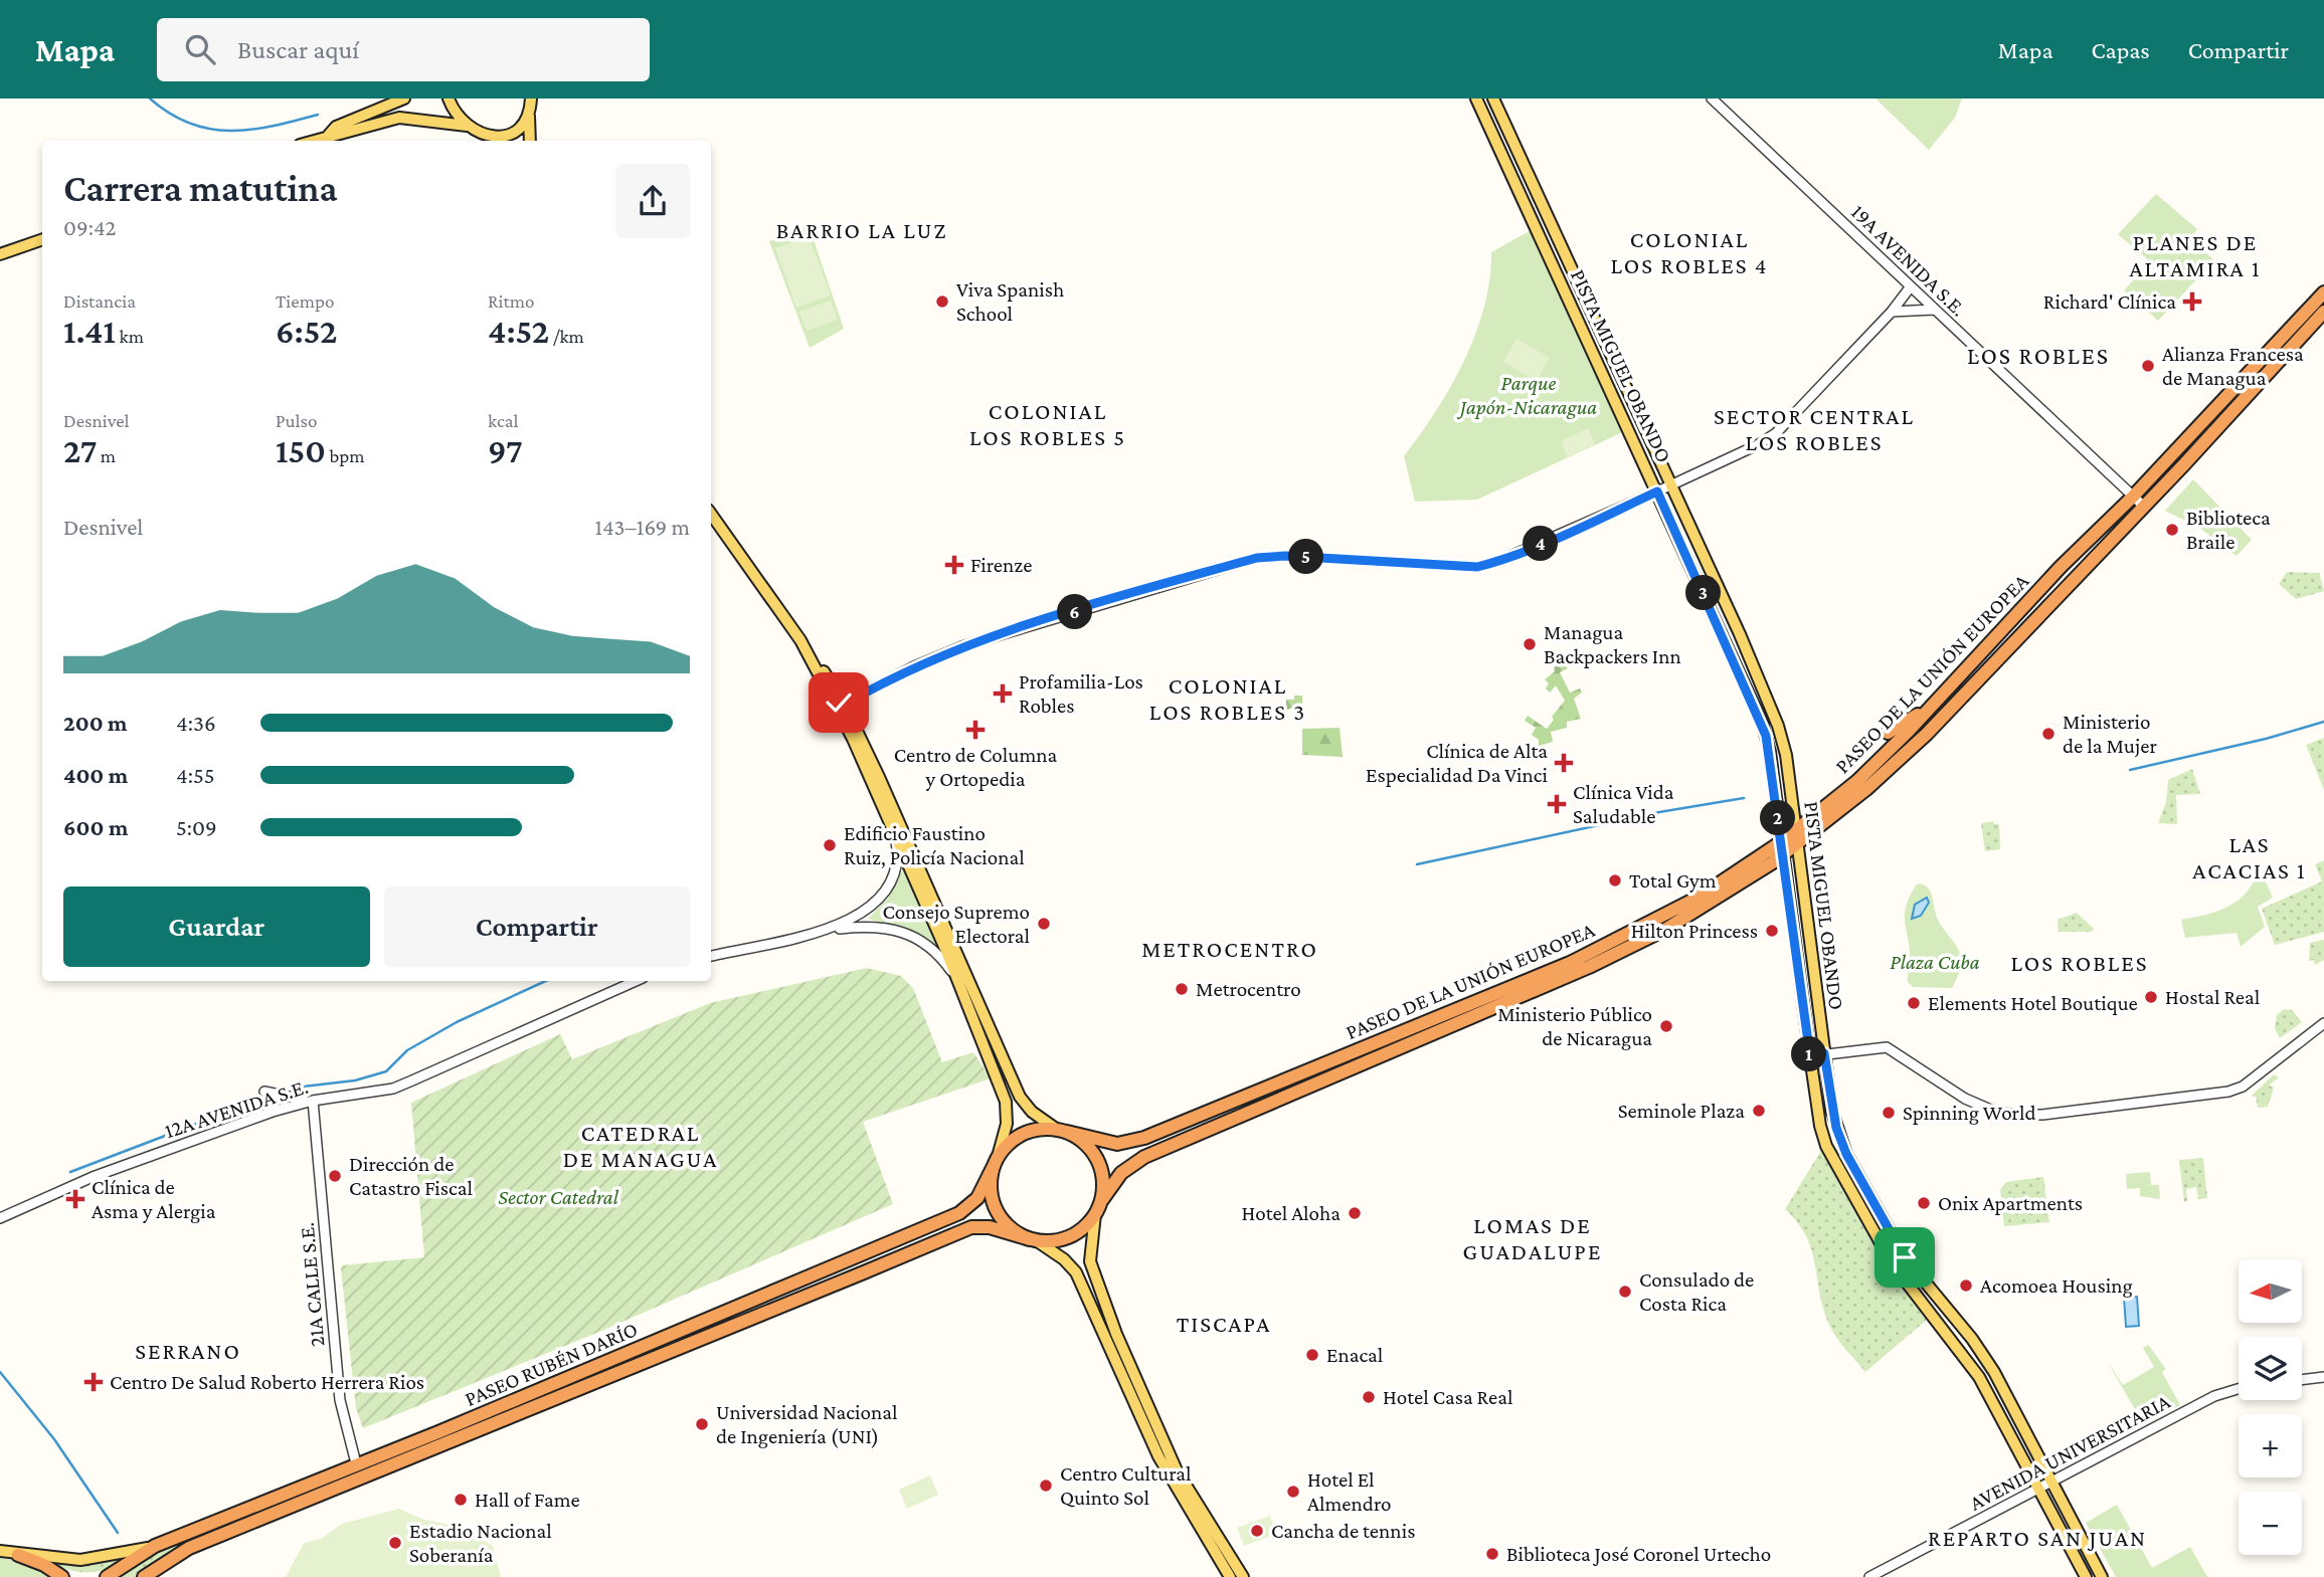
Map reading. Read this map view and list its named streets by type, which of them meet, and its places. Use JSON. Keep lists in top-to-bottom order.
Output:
{
  "streets": {
    "highway": ["PASEO DE LA UNIÓN EUROPEA", "PASEO RUBÉN DARÍO"],
    "main road": ["PISTA MIGUEL OBANDO"],
    "street": [
      "19A AVENIDA S.E.",
      "12A AVENIDA S.E.",
      "21A CALLE S.E.",
      "AVENIDA UNIVERSITARIA"
    ]
  },
  "crossings": [
    ["19A AVENIDA S.E.", "PASEO DE LA UNIÓN EUROPEA"],
    ["PISTA MIGUEL OBANDO", "PASEO DE LA UNIÓN EUROPEA"],
    ["PISTA MIGUEL OBANDO", "AVENIDA UNIVERSITARIA"],
    ["PASEO DE LA UNIÓN EUROPEA", "PASEO RUBÉN DARÍO"],
    ["12A AVENIDA S.E.", "21A CALLE S.E."],
    ["21A CALLE S.E.", "PASEO RUBÉN DARÍO"]
  ],
  "districts": [
    "BARRIO LA LUZ",
    "COLONIAL LOS ROBLES 4",
    "PLANES DE ALTAMIRA 1",
    "LOS ROBLES",
    "COLONIAL LOS ROBLES 5",
    "SECTOR CENTRAL LOS ROBLES",
    "COLONIAL LOS ROBLES 3",
    "LAS ACACIAS 1",
    "METROCENTRO",
    "LOS ROBLES",
    "CATEDRAL DE MANAGUA",
    "LOMAS DE GUADALUPE",
    "TISCAPA",
    "SERRANO",
    "REPARTO SAN JUAN"
  ],
  "parks": ["Parque Japón-Nicaragua", "Plaza Cuba", "Sector Catedral"],
  "places": {
    "other": [
      "Viva Spanish School",
      "Alianza Francesa de Managua",
      "Biblioteca Braile",
      "Managua Backpackers Inn",
      "Ministerio de la Mujer",
      "Edificio Faustino Ruiz, Policía Nacional",
      "Total Gym",
      "Consejo Supremo Electoral",
      "Hilton Princess",
      "Metrocentro",
      "Hostal Real",
      "Elements Hotel Boutique",
      "Ministerio Público de Nicaragua",
      "Seminole Plaza",
      "Spinning World",
      "Dirección de Catastro Fiscal",
      "Onix Apartments",
      "Hotel Aloha",
      "Acomoea Housing",
      "Consulado de Costa Rica",
      "Enacal",
      "Hotel Casa Real",
      "Universidad Nacional de Ingeniería (UNI)",
      "Centro Cultural Quinto Sol",
      "Hotel El Almendro",
      "Hall of Fame",
      "Cancha de tennis",
      "Estadio Nacional Soberanía",
      "Biblioteca José Coronel Urtecho"
    ],
    "health": [
      "Richard' Clínica",
      "Firenze",
      "Profamilia-Los Robles",
      "Centro de Columna y Ortopedia",
      "Clínica de Alta Especialidad Da Vinci",
      "Clínica Vida Saludable",
      "Clínica de Asma y Alergia",
      "Centro De Salud Roberto Herrera Rios"
    ]
  },
  "north": "left",
  "page": {
    "header": "Mapa",
    "search": "Buscar aquí",
    "nav": ["Mapa", "Capas", "Compartir"],
    "heading": ["Carrera matutina", "09:42"],
    "stats": [
      ["Distancia", "1.41 km"],
      ["Tiempo", "6:52"],
      ["Ritmo", "4:52 /km"],
      ["Desnivel", "27 m"],
      ["Pulso", "150 bpm"],
      ["kcal", "97"]
    ],
    "chart": ["Desnivel", "143–169 m"],
    "pins": [
      "4",
      "5",
      "3",
      "6",
      "2",
      "1"
    ],
    "list": [
      {
        "name": "200 m",
        "note": "4:36"
      },
      {
        "name": "400 m",
        "note": "4:55"
      },
      {
        "name": "600 m",
        "note": "5:09"
      }
    ],
    "buttons": ["Guardar", "Compartir"],
    "map_buttons": ["+", "−"]
  }
}
